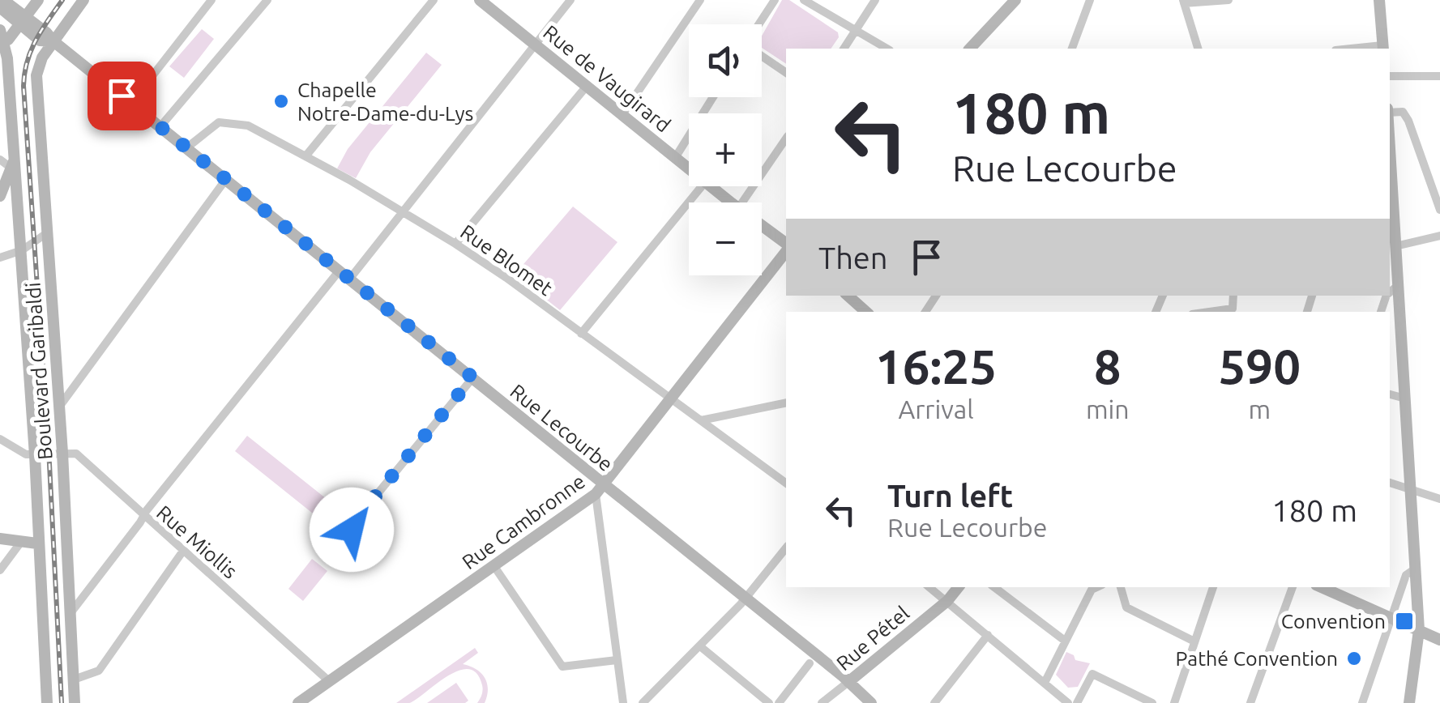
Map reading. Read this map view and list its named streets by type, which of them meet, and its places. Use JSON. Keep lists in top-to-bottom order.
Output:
{
  "streets": {
    "main road": [
      "Rue de Vaugirard",
      "Boulevard Garibaldi",
      "Rue Lecourbe",
      "Rue Cambronne",
      "Rue Pétel"
    ],
    "street": ["Rue Blomet", "Rue Miollis"]
  },
  "crossings": [
    ["Rue Blomet", "Rue Lecourbe"],
    ["Rue Blomet", "Rue Cambronne"],
    ["Boulevard Garibaldi", "Rue Lecourbe"],
    ["Boulevard Garibaldi", "Rue Miollis"],
    ["Rue Lecourbe", "Rue Cambronne"],
    ["Rue Lecourbe", "Rue Pétel"],
    ["Rue Cambronne", "Rue Miollis"]
  ],
  "places": {
    "other": ["Chapelle Notre-Dame-du-Lys", "Pathé Convention"],
    "transit": ["Convention"]
  },
  "page": {
    "map_buttons": ["+", "−"],
    "turn": ["180 m", "Rue Lecourbe"],
    "then": "Then",
    "eta": [
      "16:25",
      "Arrival",
      "8",
      "min",
      "590",
      "m"
    ],
    "list": [
      {
        "name": "Turn left",
        "note": "Rue Lecourbe",
        "value": "180 m"
      }
    ]
  }
}
